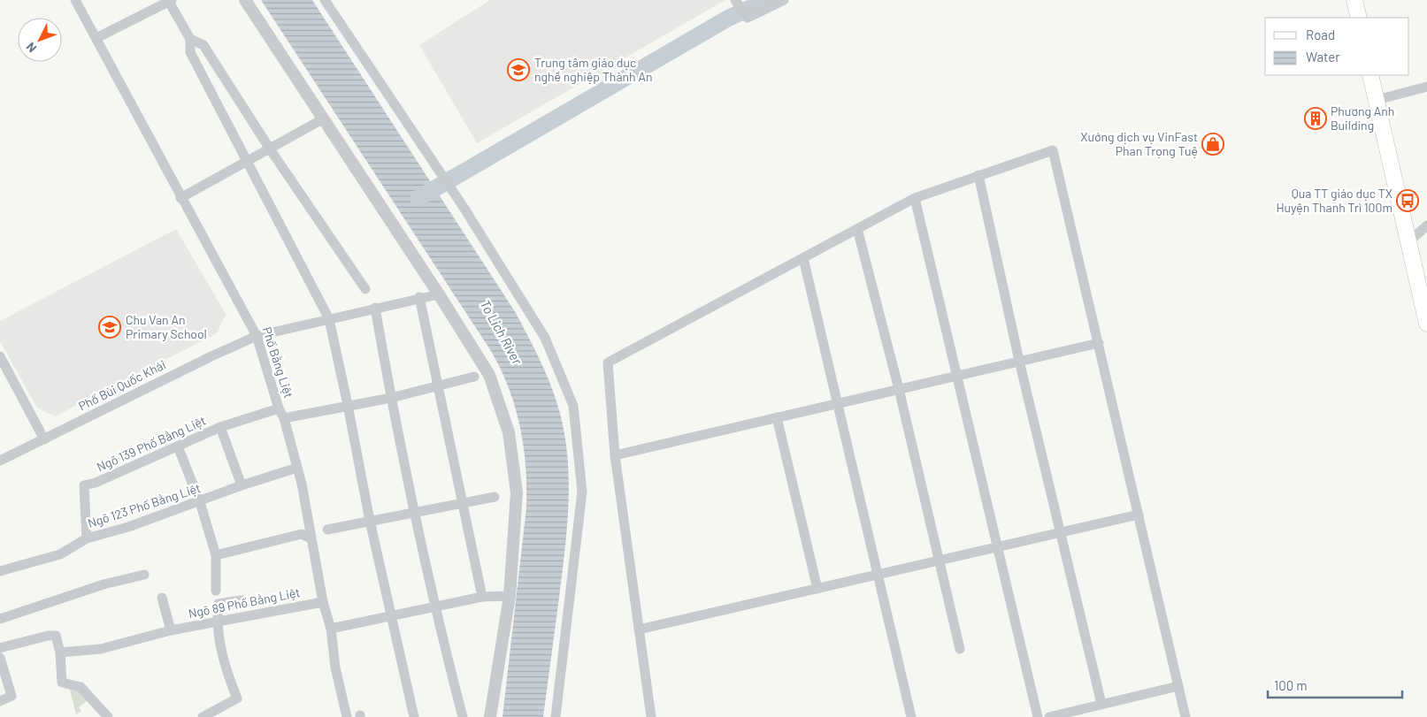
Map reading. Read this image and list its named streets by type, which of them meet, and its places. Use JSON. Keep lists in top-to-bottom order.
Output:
{
  "streets": {
    "street": [
      "Phố Bằng Liệt",
      "Phố Bùi Quốc Khái",
      "Ngõ 139 Phố Bằng Liệt",
      "Ngõ 123 Phố Bằng Liệt",
      "Ngõ 89 Phố Bằng Liệt"
    ]
  },
  "crossings": [
    ["Phố Bằng Liệt", "Phố Bùi Quốc Khái"],
    ["Phố Bằng Liệt", "Ngõ 139 Phố Bằng Liệt"],
    ["Phố Bằng Liệt", "Ngõ 123 Phố Bằng Liệt"],
    ["Phố Bằng Liệt", "Ngõ 89 Phố Bằng Liệt"],
    ["Ngõ 139 Phố Bằng Liệt", "Ngõ 123 Phố Bằng Liệt"]
  ],
  "water": ["To Lich River"],
  "places": {
    "school or university": ["Trung tâm giáo dục nghề nghiệp Thành An", "Chu Van An Primary School"],
    "building": ["Phương Anh Building"],
    "shop": ["Xưởng dịch vụ VinFast Phan Trọng Tuệ"],
    "bus stop": ["Qua TT giáo dục TX Huyện Thanh Trì 100m"]
  },
  "legend": ["Road", "Water"],
  "scale_bar": "100 m",
  "north": "bottom left"
}
